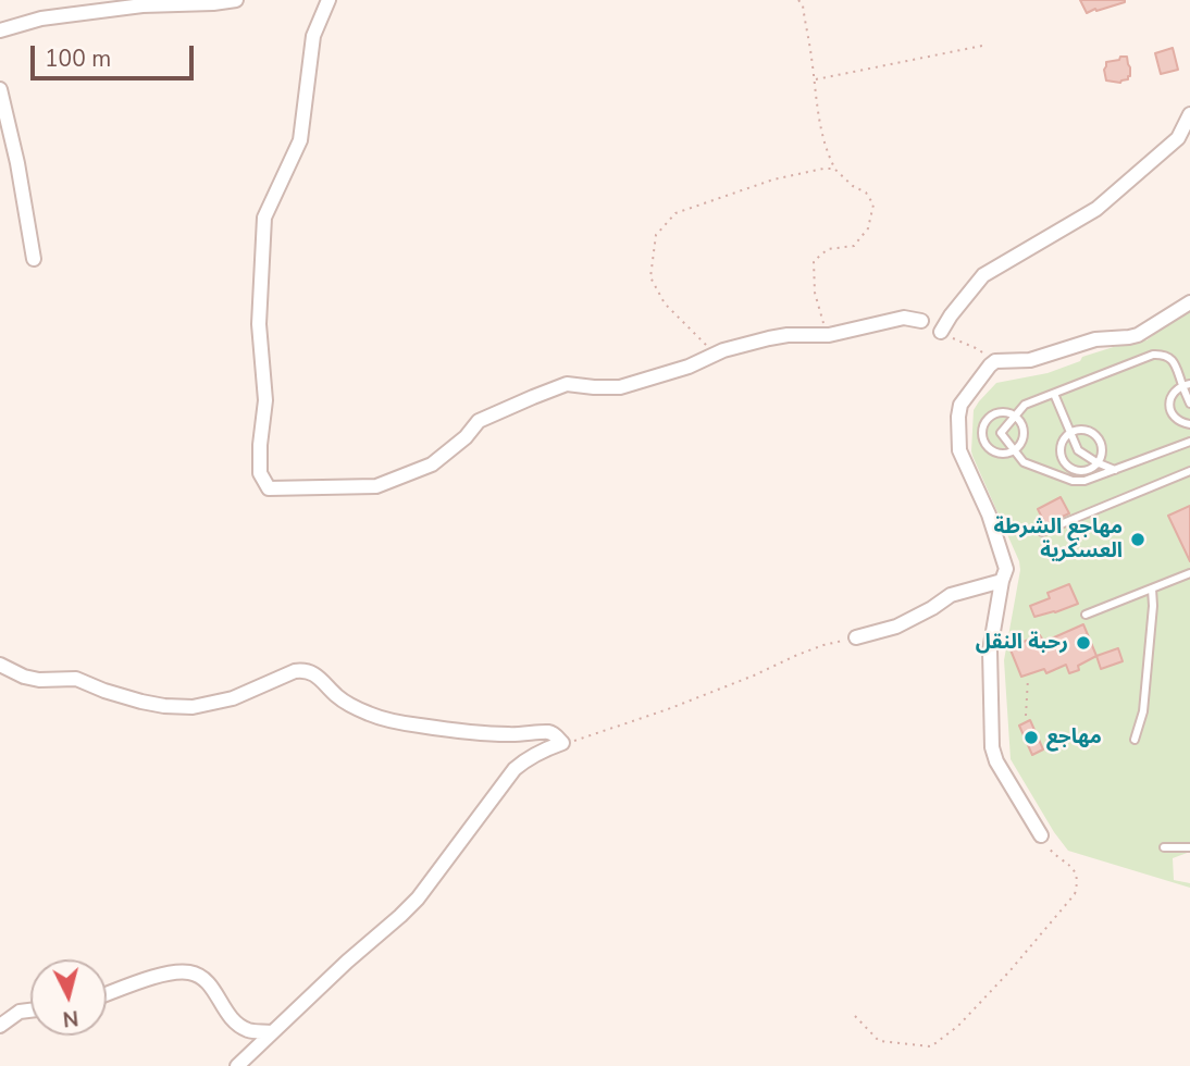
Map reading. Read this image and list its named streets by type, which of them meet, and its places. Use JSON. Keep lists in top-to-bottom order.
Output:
{
  "places": ["مهاجع الشرطة العسكرية", "رحبة النقل", "مهاجع"],
  "scale_bar": "100 m",
  "north": "bottom"
}
